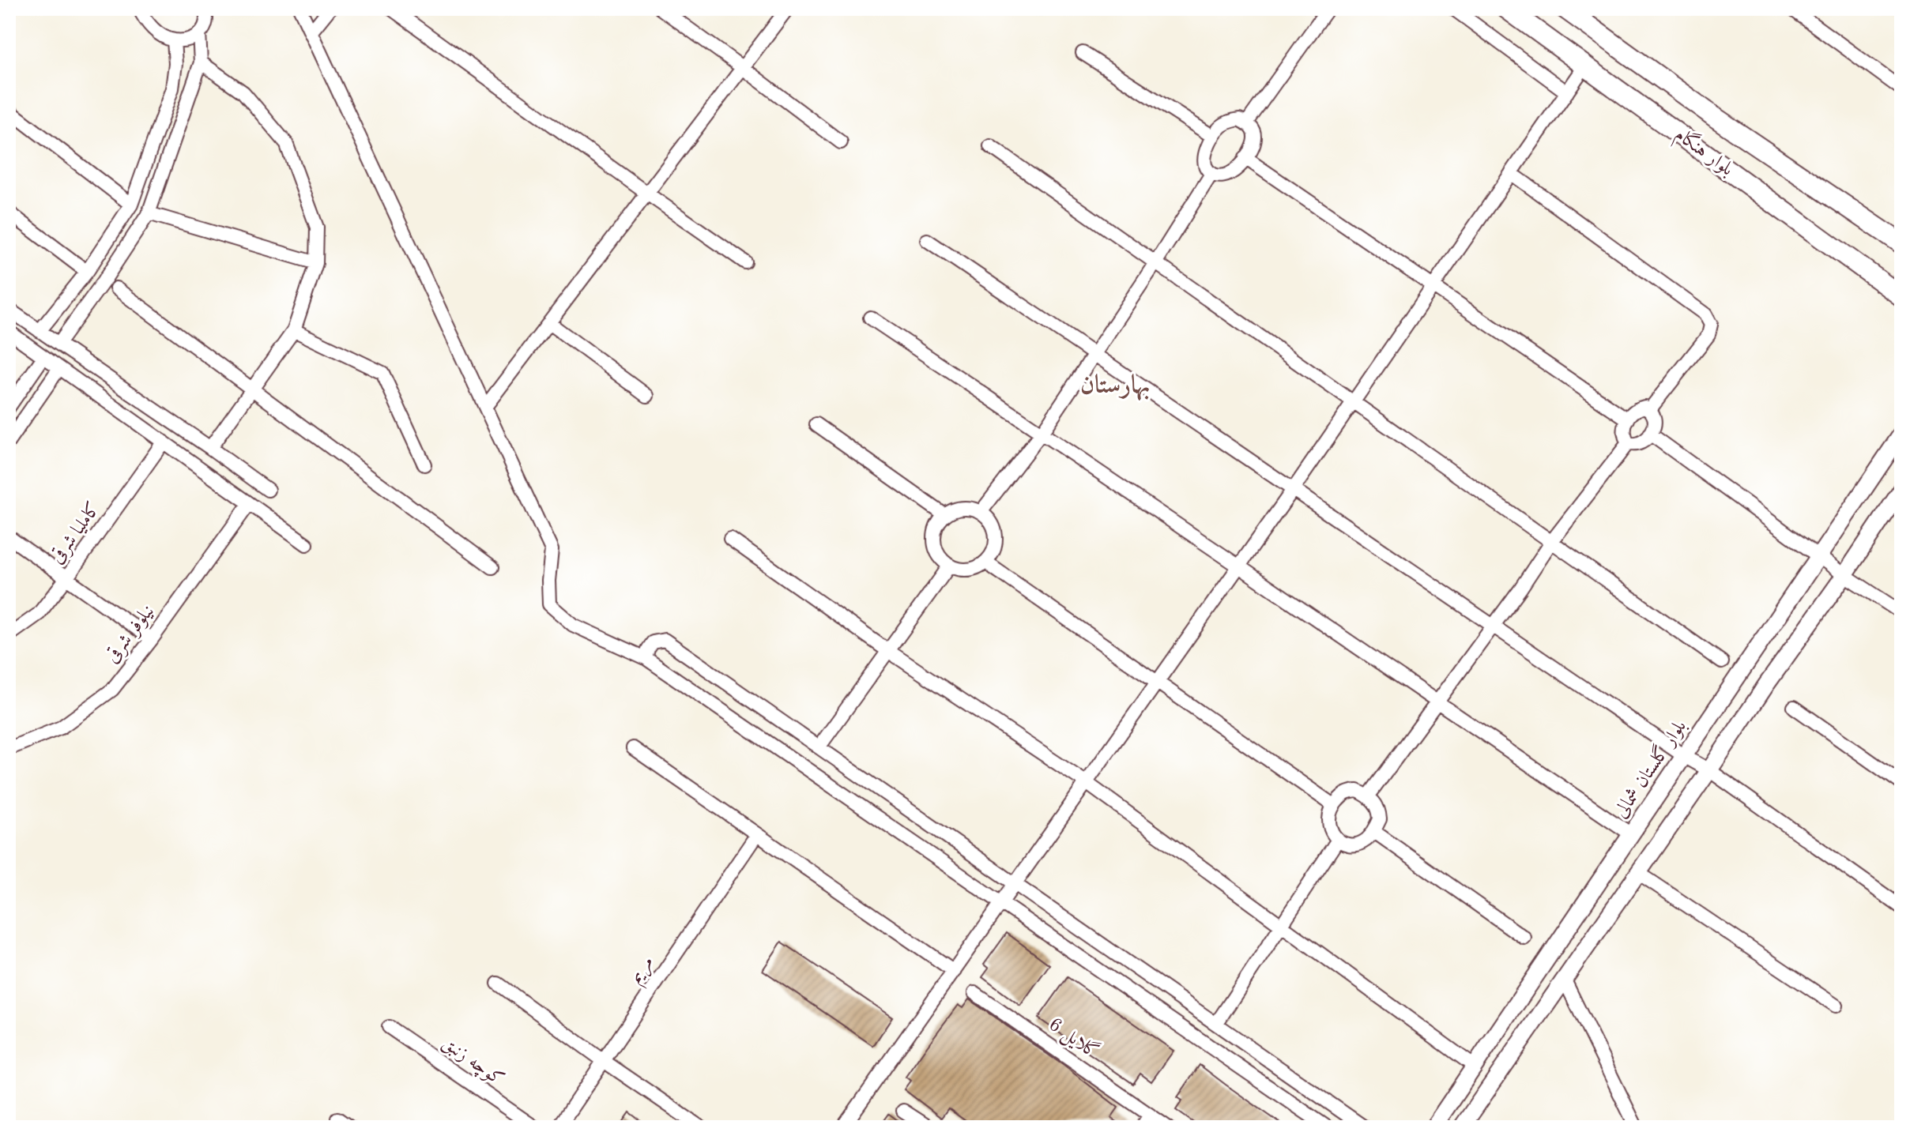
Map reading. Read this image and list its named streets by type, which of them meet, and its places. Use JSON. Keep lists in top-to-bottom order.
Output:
{
  "streets": {
    "main road": ["بلوار هنگام"],
    "street": [
      "کاملیا شرقی",
      "نیلوفر شرقی",
      "بلوار گلستان شمالی",
      "مریم",
      "گلایل 6",
      "کوچه زنبق"
    ]
  },
  "districts": ["بهارستان"]
}
